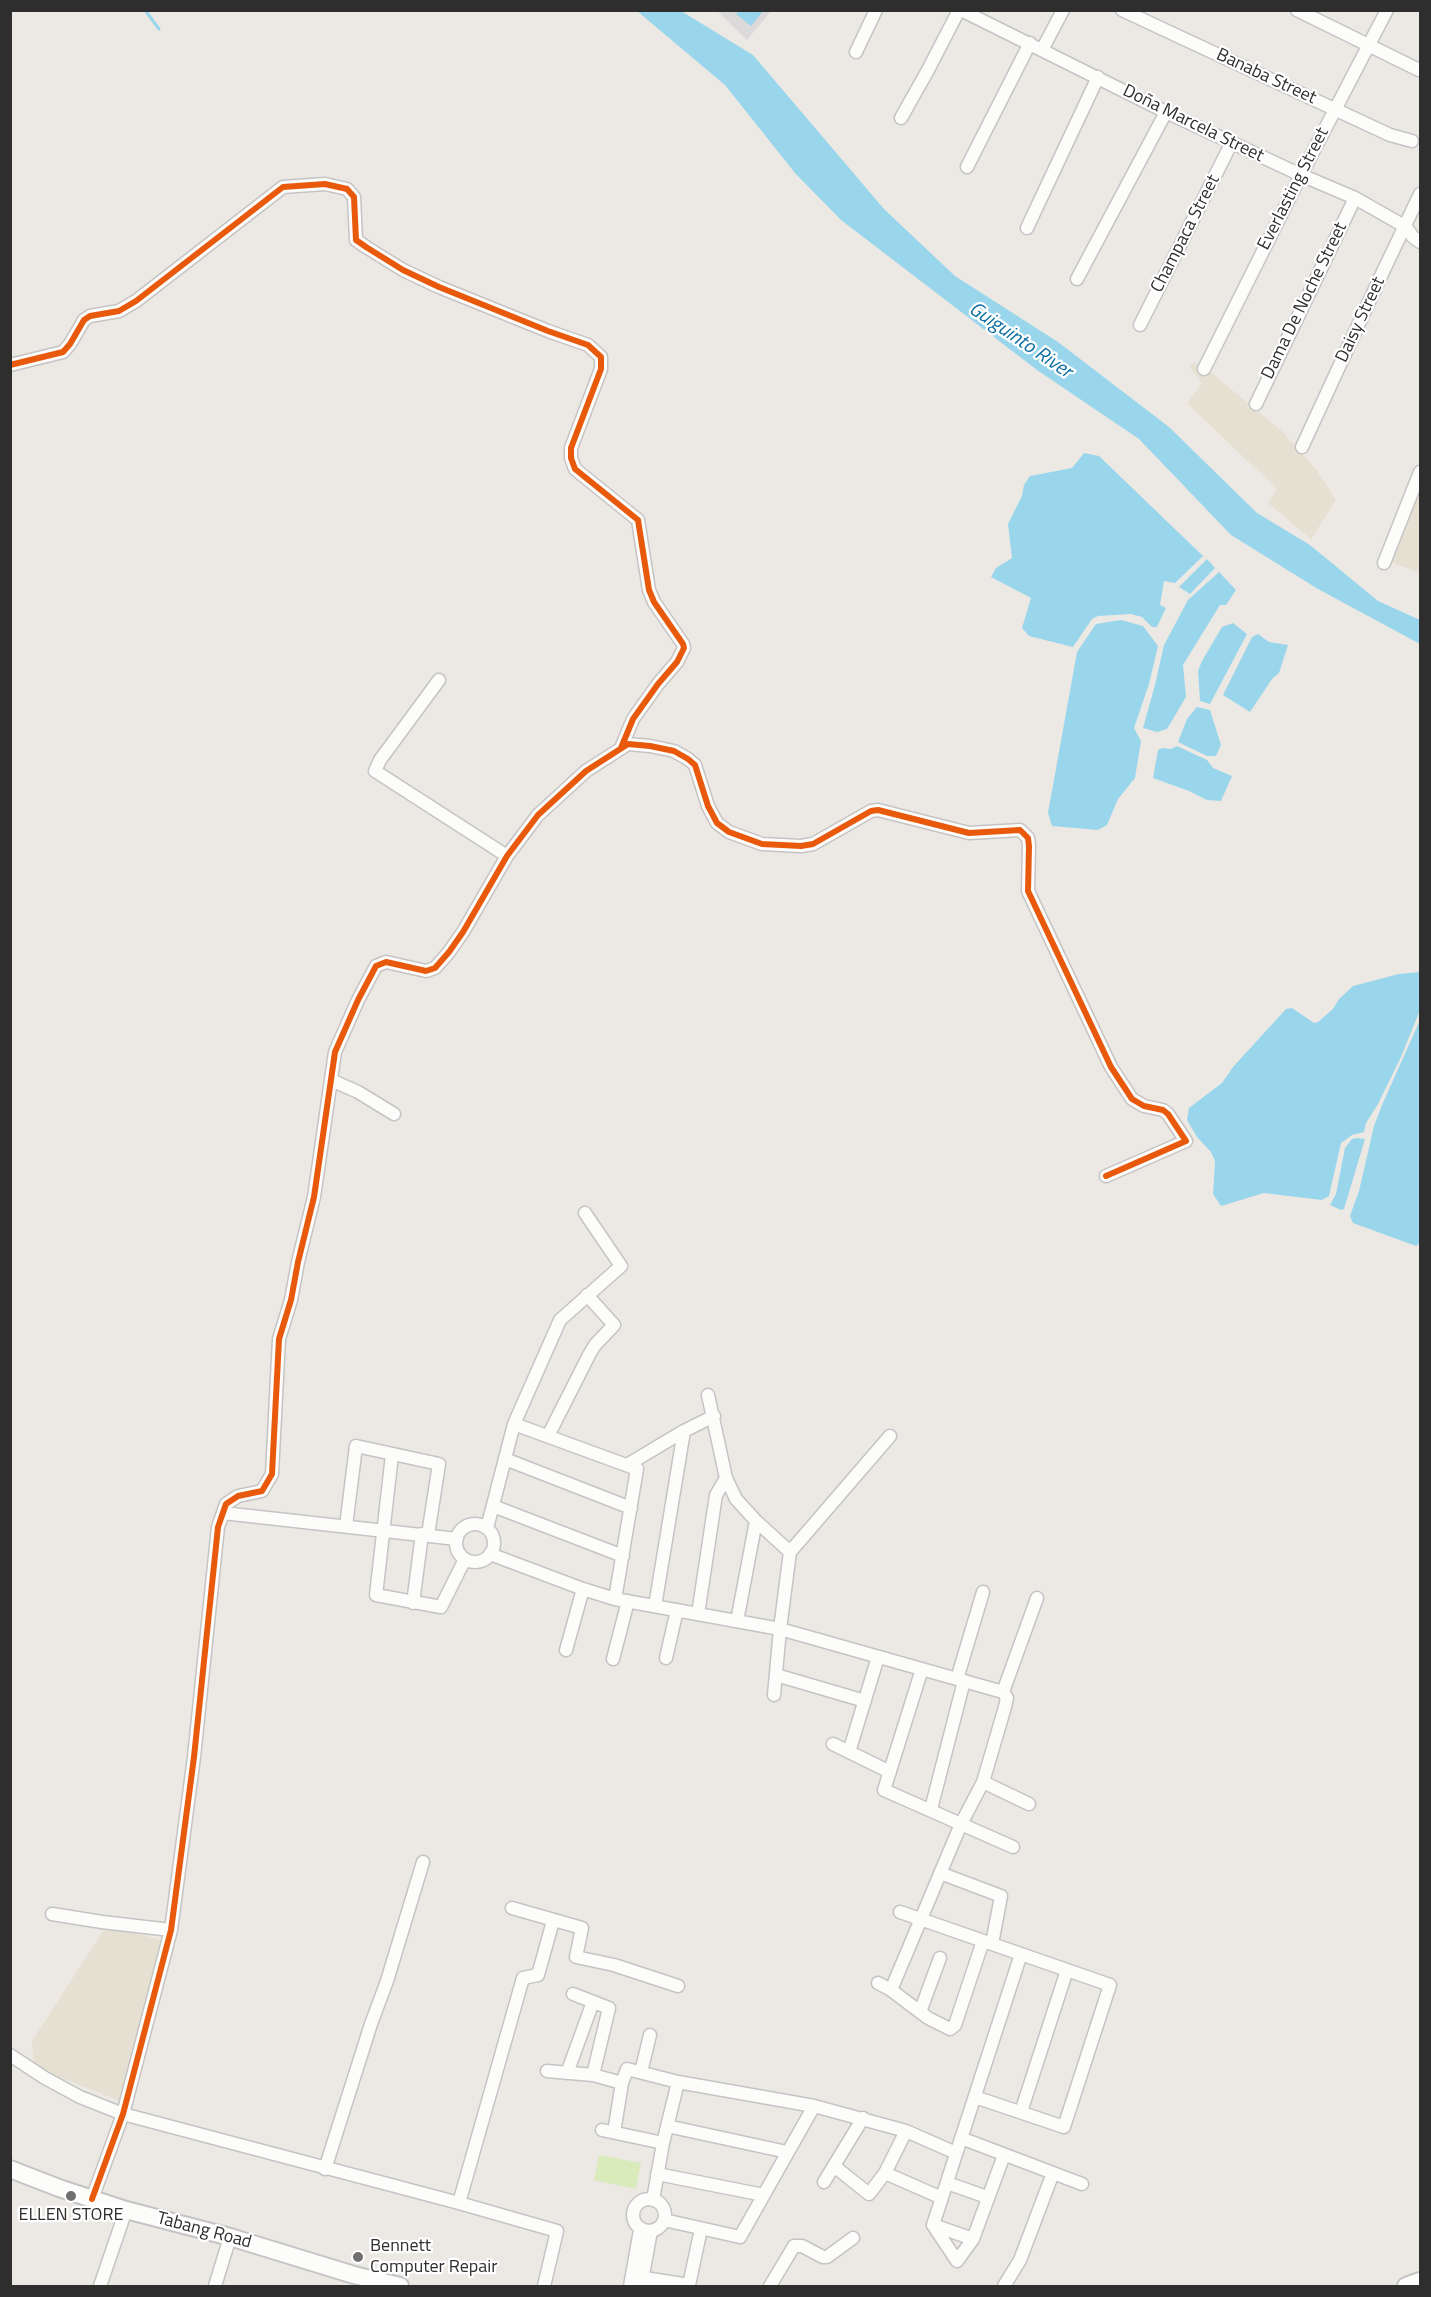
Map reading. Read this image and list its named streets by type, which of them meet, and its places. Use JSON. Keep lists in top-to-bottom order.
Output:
{
  "streets": {
    "main road": ["Tabang Road"],
    "street": [
      "Banaba Street",
      "Doña Marcela Street",
      "Everlasting Street",
      "Champaca Street",
      "Dama De Noche Street",
      "Daisy Street"
    ]
  },
  "crossings": [
    ["Banaba Street", "Everlasting Street"],
    ["Doña Marcela Street", "Everlasting Street"],
    ["Doña Marcela Street", "Champaca Street"],
    ["Doña Marcela Street", "Dama De Noche Street"],
    ["Doña Marcela Street", "Daisy Street"]
  ],
  "water": ["Guiguinto River"],
  "places": ["ELLEN STORE", "Bennett Computer Repair"]
}
